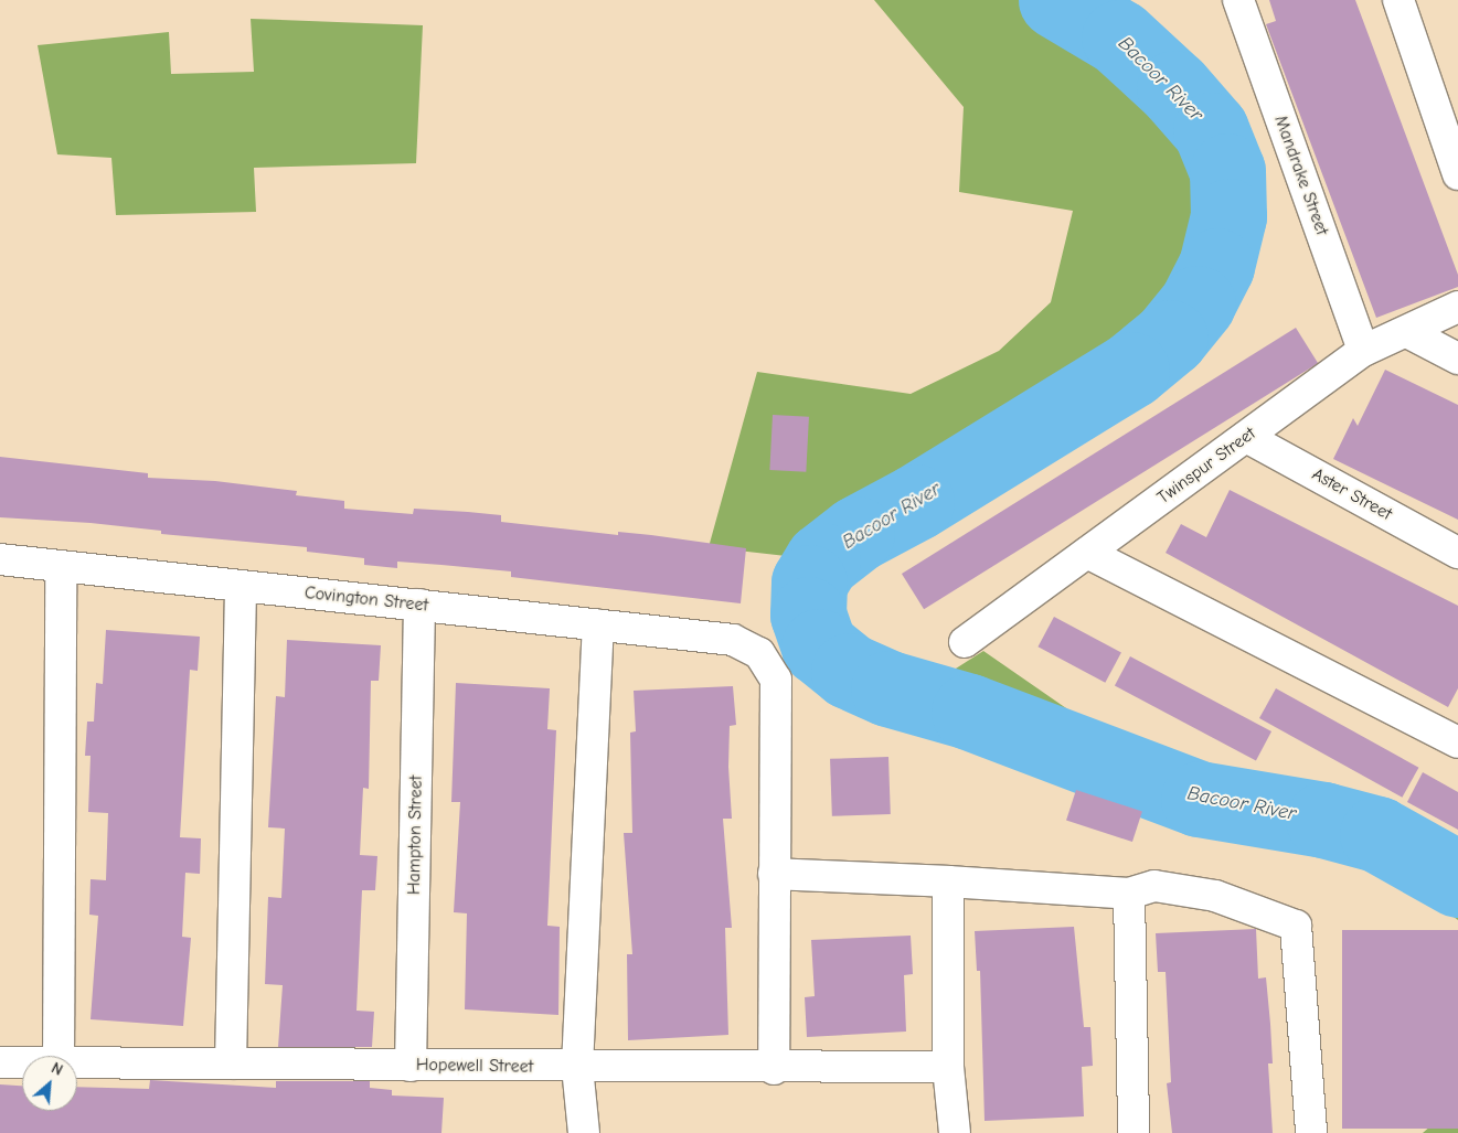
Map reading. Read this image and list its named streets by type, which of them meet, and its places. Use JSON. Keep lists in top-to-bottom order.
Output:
{
  "streets": {
    "street": [
      "Mandrake Street",
      "Twinspur Street",
      "Aster Street",
      "Covington Street",
      "Hampton Street",
      "Hopewell Street"
    ]
  },
  "crossings": [
    ["Mandrake Street", "Twinspur Street"],
    ["Twinspur Street", "Aster Street"],
    ["Covington Street", "Hampton Street"],
    ["Hampton Street", "Hopewell Street"]
  ],
  "water": ["Bacoor River"],
  "north": "top right"
}
